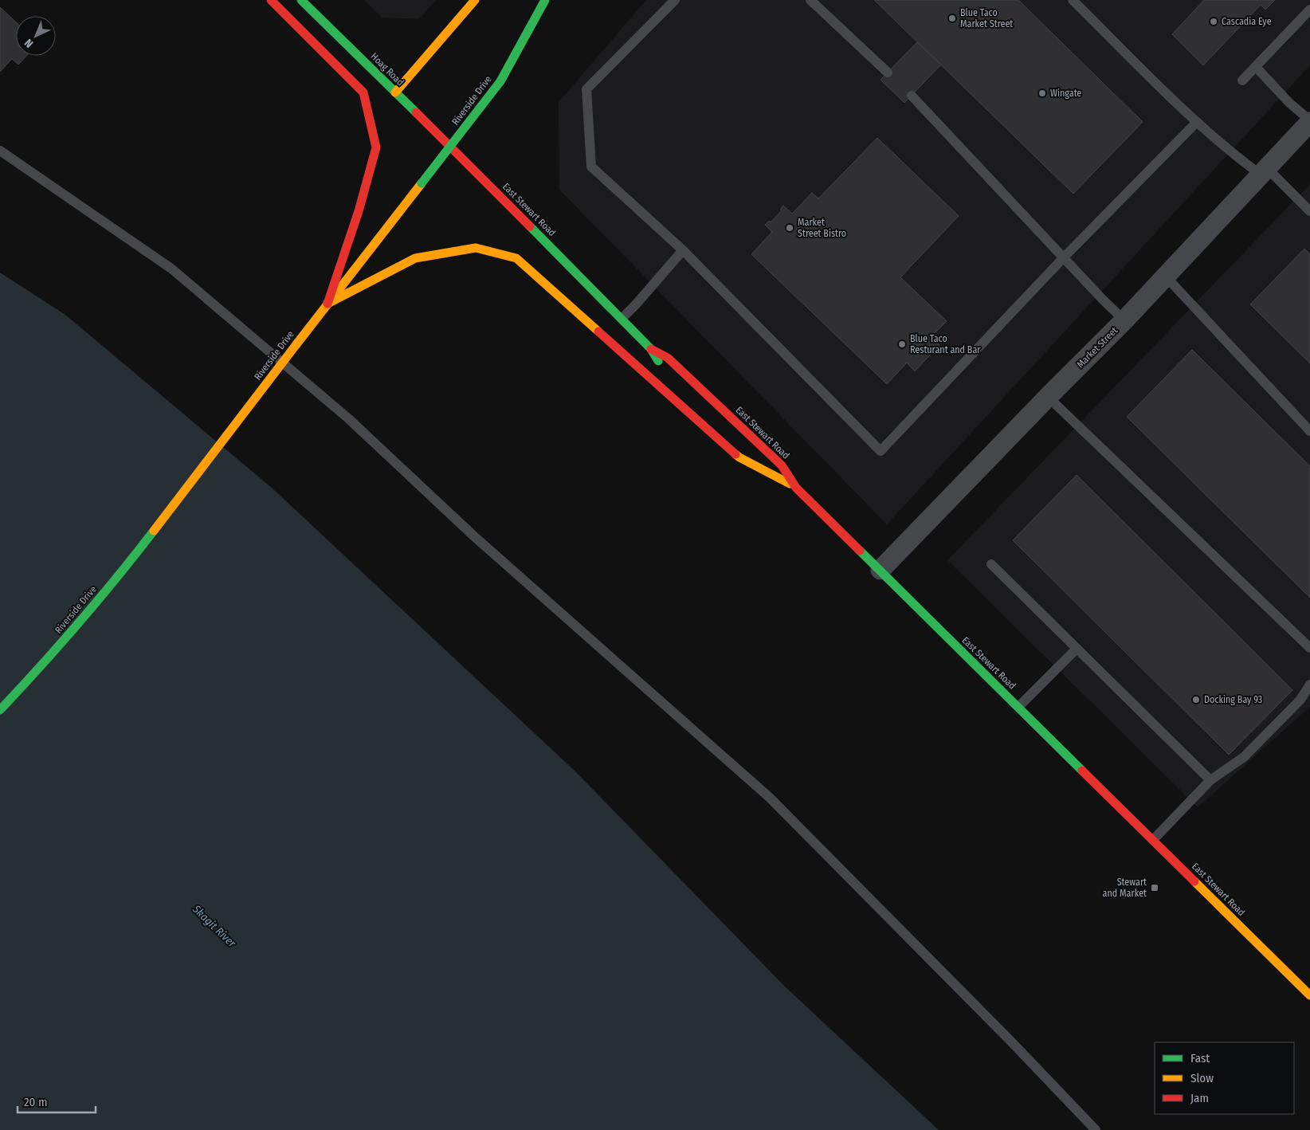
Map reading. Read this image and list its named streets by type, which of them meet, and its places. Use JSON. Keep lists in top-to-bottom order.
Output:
{
  "streets": {
    "main road": ["Hoag Road", "Riverside Drive", "East Stewart Road"],
    "street": ["Market Street"]
  },
  "crossings": [
    ["Hoag Road", "East Stewart Road"],
    ["East Stewart Road", "Market Street"]
  ],
  "water": ["Skagit River"],
  "places": {
    "other": [
      "Blue Taco Market Street",
      "Cascadia Eye",
      "Wingate",
      "Market Street Bistro",
      "Blue Taco Resturant and Bar",
      "Docking Bay 93"
    ],
    "transit": ["Stewart and Market"]
  },
  "legend": ["Fast", "Slow", "Jam"],
  "scale_bar": "20 m",
  "north": "bottom left"
}
